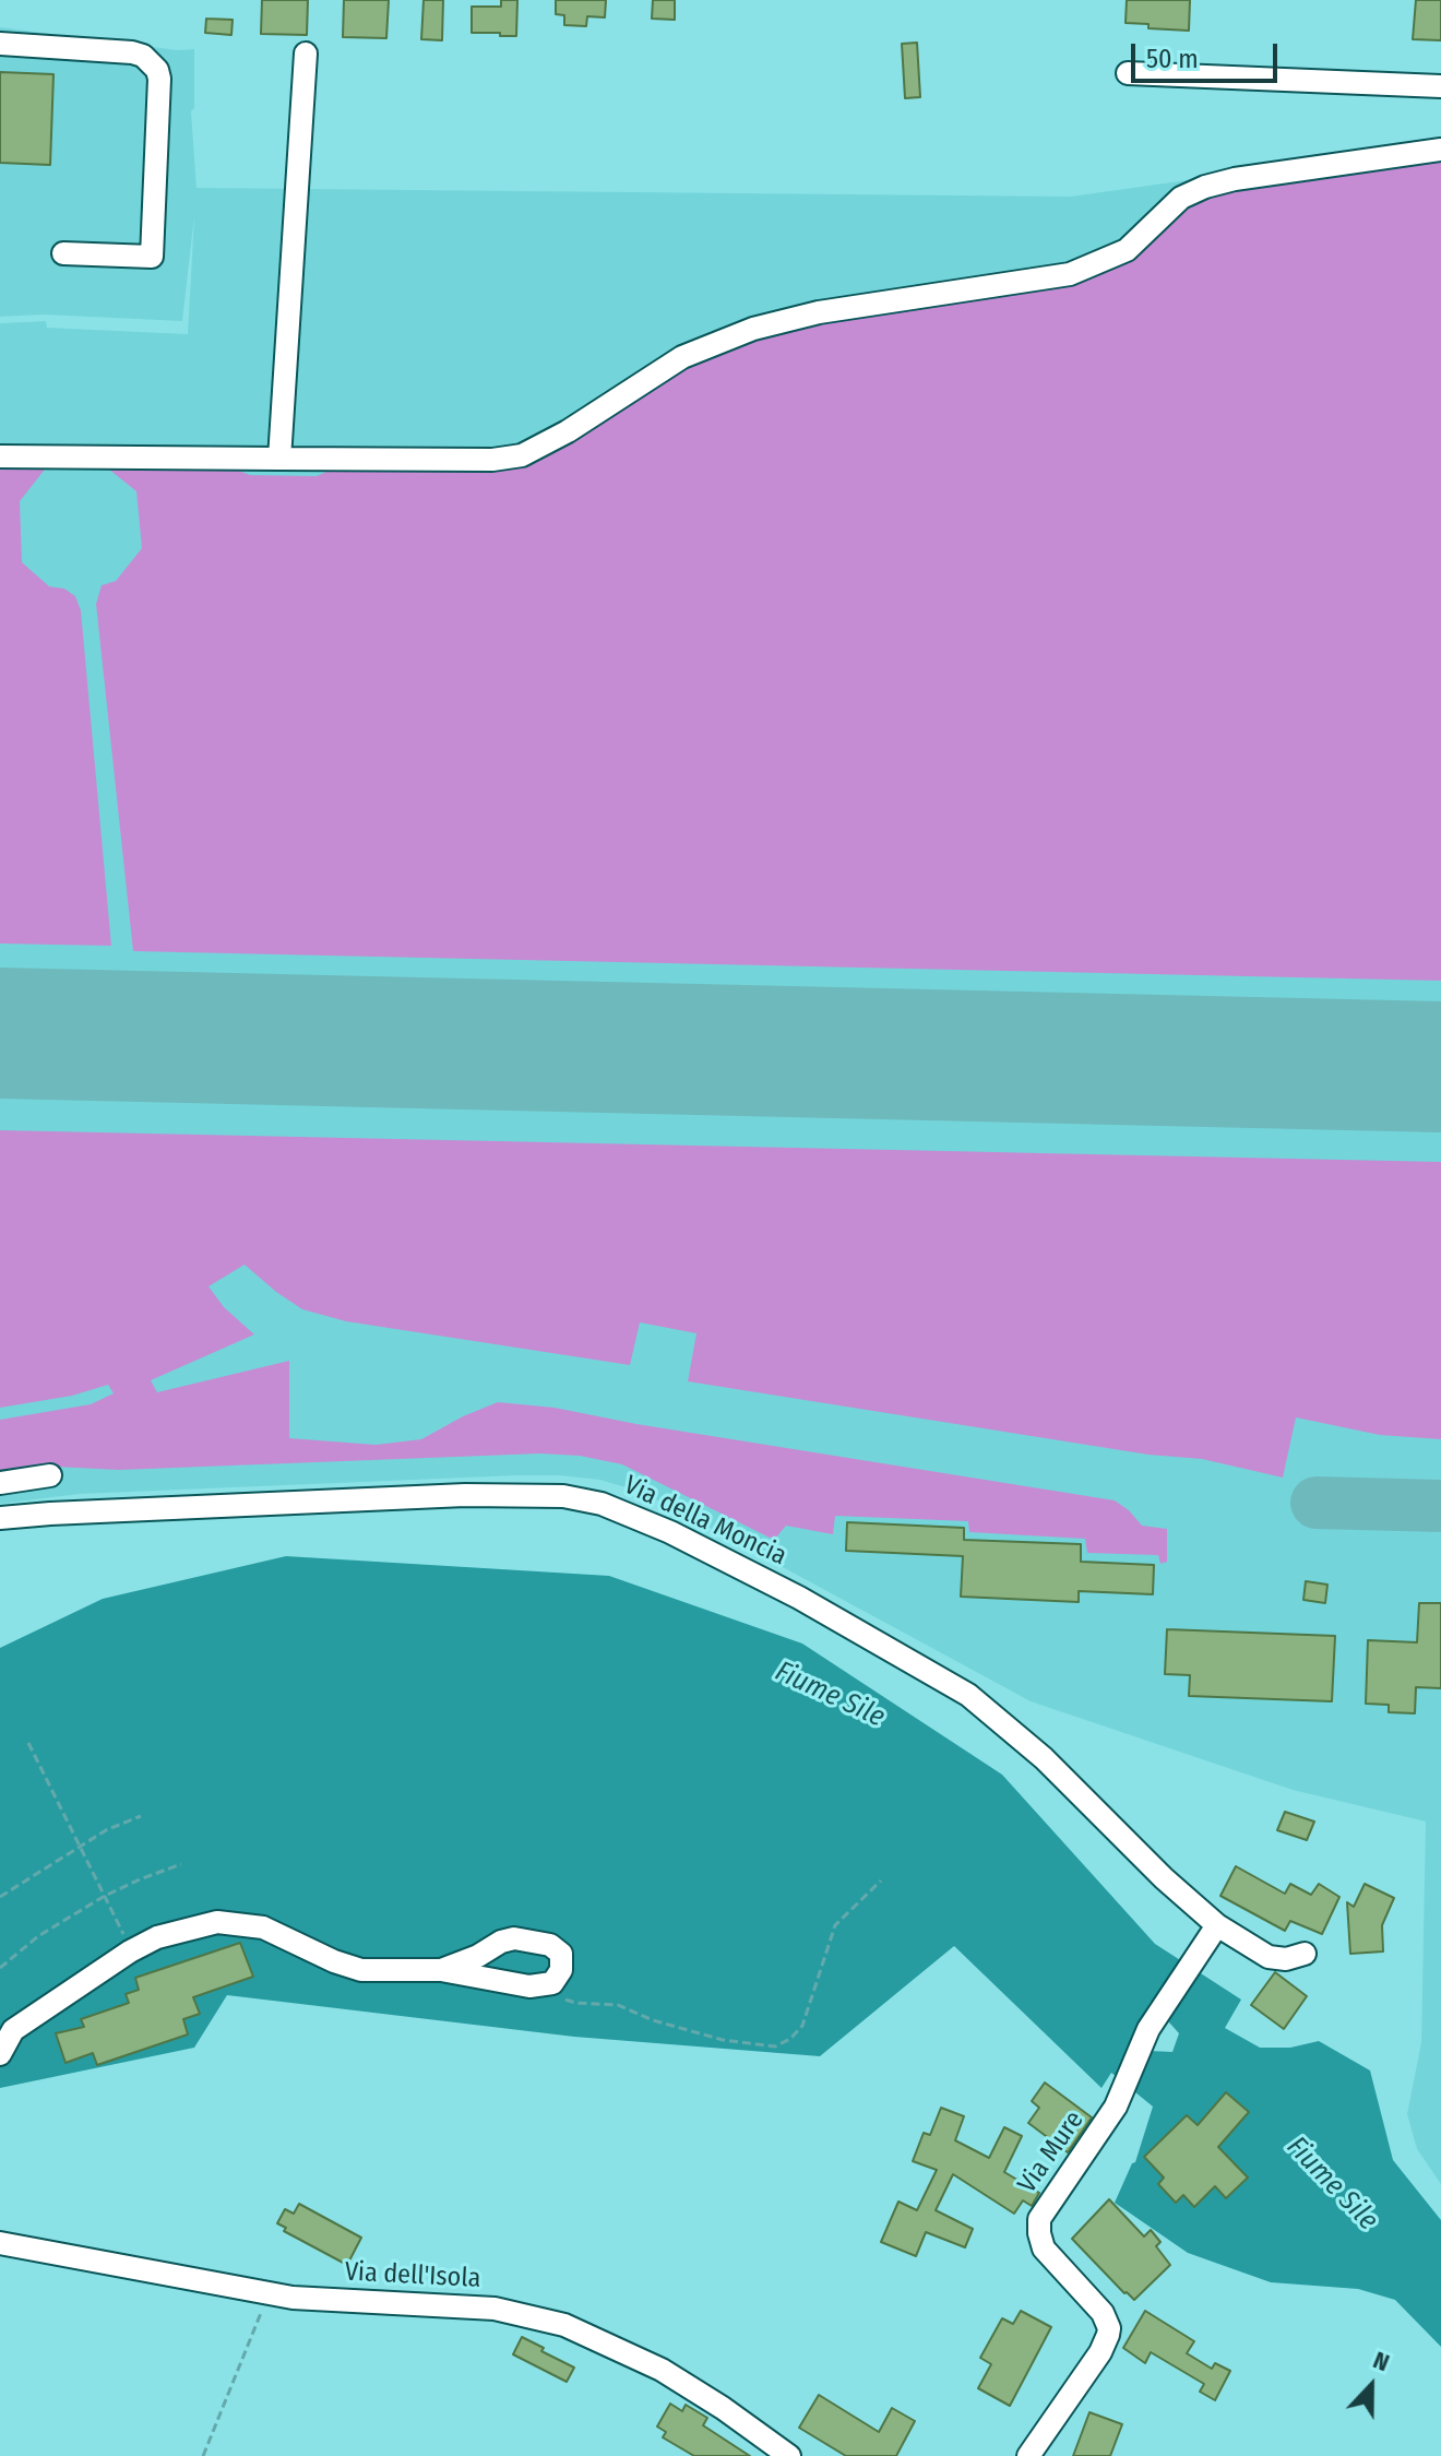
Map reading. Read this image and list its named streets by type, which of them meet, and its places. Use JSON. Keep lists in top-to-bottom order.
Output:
{
  "streets": {
    "street": ["Via della Moncia", "Via Mure", "Via dell'Isola"]
  },
  "crossings": [
    ["Via della Moncia", "Via Mure"]
  ],
  "water": ["Fiume Sile"],
  "scale_bar": "50 m",
  "north": "top"
}
